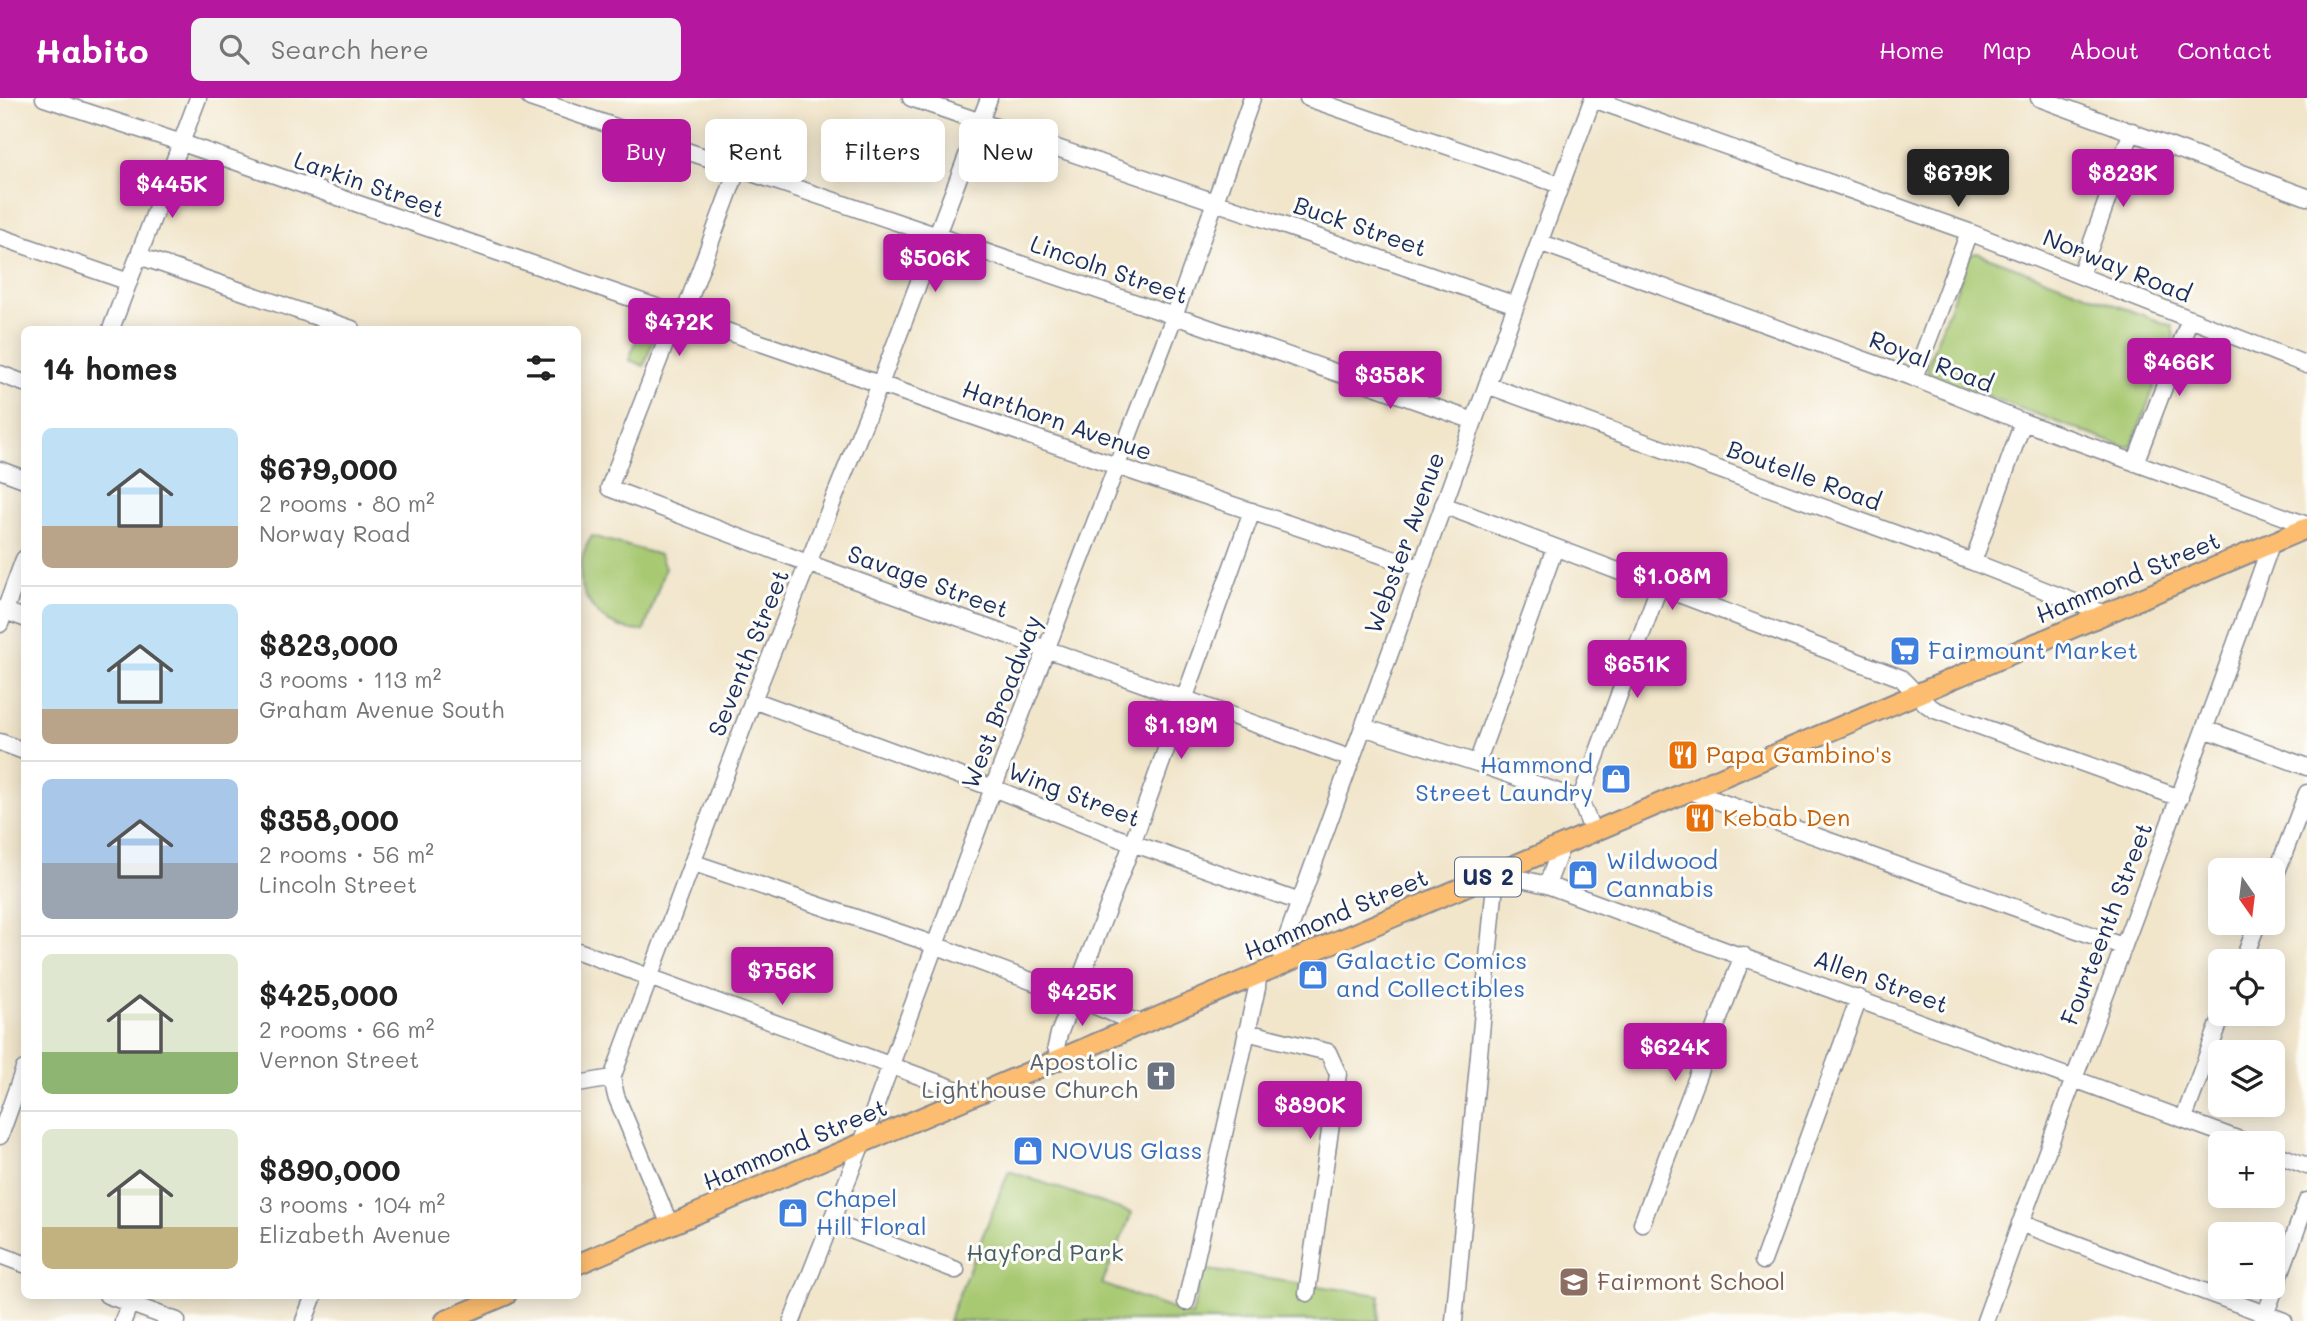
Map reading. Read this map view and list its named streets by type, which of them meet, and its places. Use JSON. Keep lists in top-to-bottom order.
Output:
{
  "streets": {
    "main road": ["Hammond Street", "US 2"],
    "street": [
      "Larkin Street",
      "Buck Street",
      "Norway Road",
      "Lincoln Street",
      "Royal Road",
      "Harthorn Avenue",
      "Boutelle Road",
      "Webster Avenue",
      "Savage Street",
      "Seventh Street",
      "West Broadway",
      "Wing Street",
      "Fourteenth Street",
      "Allen Street"
    ]
  },
  "crossings": [
    ["Larkin Street", "Harthorn Avenue"],
    ["Larkin Street", "Savage Street"],
    ["Buck Street", "Webster Avenue"],
    ["Buck Street", "West Broadway"],
    ["Norway Road", "Webster Avenue"],
    ["Lincoln Street", "Webster Avenue"],
    ["Lincoln Street", "Seventh Street"],
    ["Lincoln Street", "West Broadway"],
    ["Royal Road", "Webster Avenue"],
    ["Royal Road", "Hammond Street"],
    ["Harthorn Avenue", "Webster Avenue"],
    ["Harthorn Avenue", "Savage Street"],
    ["Harthorn Avenue", "Seventh Street"],
    ["Harthorn Avenue", "West Broadway"],
    ["Boutelle Road", "Webster Avenue"],
    ["Boutelle Road", "Hammond Street"],
    ["Webster Avenue", "Hammond Street"],
    ["Webster Avenue", "Savage Street"],
    ["Webster Avenue", "Wing Street"],
    ["Hammond Street", "West Broadway"],
    ["Hammond Street", "Fourteenth Street"],
    ["Hammond Street", "Allen Street"],
    ["Savage Street", "Seventh Street"],
    ["Savage Street", "West Broadway"],
    ["Seventh Street", "Wing Street"],
    ["West Broadway", "Wing Street"],
    ["Fourteenth Street", "Allen Street"]
  ],
  "parks": ["Hayford Park"],
  "places": {
    "supermarket": ["Fairmount Market"],
    "restaurant": ["Papa Gambino's", "Kebab Den"],
    "shop": [
      "Hammond Street Laundry",
      "Wildwood Cannabis",
      "Galactic Comics and Collectibles",
      "NOVUS Glass",
      "Chapel Hill Floral"
    ],
    "church": ["Apostolic Lighthouse Church"],
    "school or university": ["Fairmont School"]
  },
  "north": "bottom",
  "page": {
    "header": "Habito",
    "search": "Search here",
    "nav": [
      "Home",
      "Map",
      "About",
      "Contact"
    ],
    "chip": [
      "Buy",
      "Rent",
      "Filters",
      "New"
    ],
    "price": [
      "$679K",
      "$823K",
      "$445K",
      "$506K",
      "$472K",
      "$466K",
      "$358K",
      "$1.08M",
      "$651K",
      "$1.19M",
      "$756K",
      "$425K",
      "$624K",
      "$890K"
    ],
    "heading": "14 homes",
    "list": [
      {
        "name": "$679,000",
        "note": "2 rooms · 80 m² · Norway Road"
      },
      {
        "name": "$823,000",
        "note": "3 rooms · 113 m² · Graham Avenue South"
      },
      {
        "name": "$358,000",
        "note": "2 rooms · 56 m² · Lincoln Street"
      },
      {
        "name": "$425,000",
        "note": "2 rooms · 66 m² · Vernon Street"
      },
      {
        "name": "$890,000",
        "note": "3 rooms · 104 m² · Elizabeth Avenue"
      }
    ],
    "map_buttons": ["+", "−"]
  }
}
